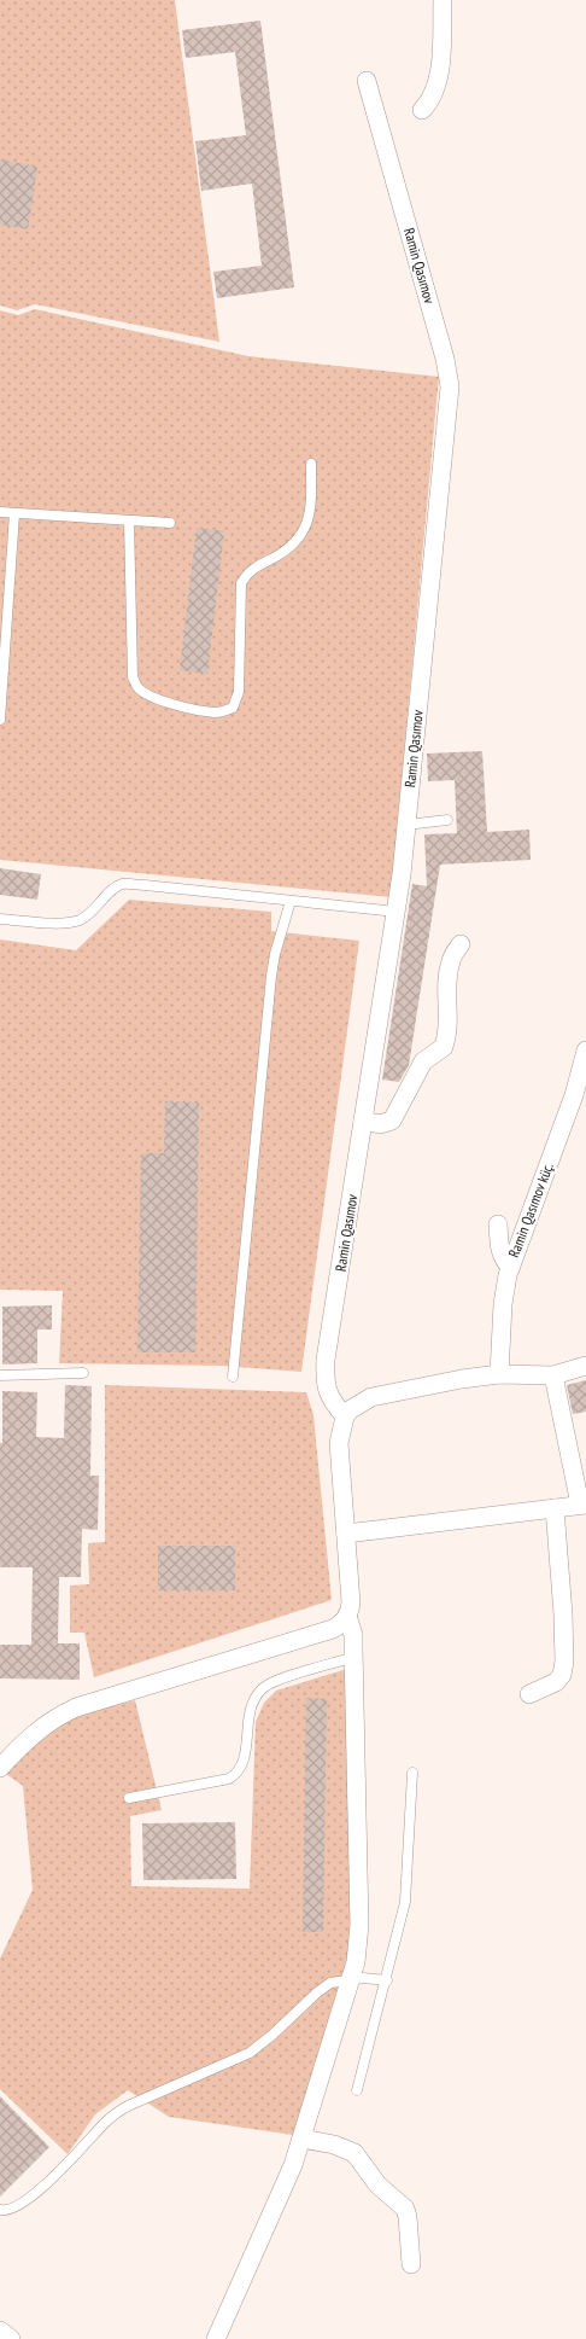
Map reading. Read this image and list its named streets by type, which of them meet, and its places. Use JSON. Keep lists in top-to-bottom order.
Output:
{
  "streets": {
    "street": ["Ramin Qasımov", "Ramin Qasımov küç."]
  }
}
